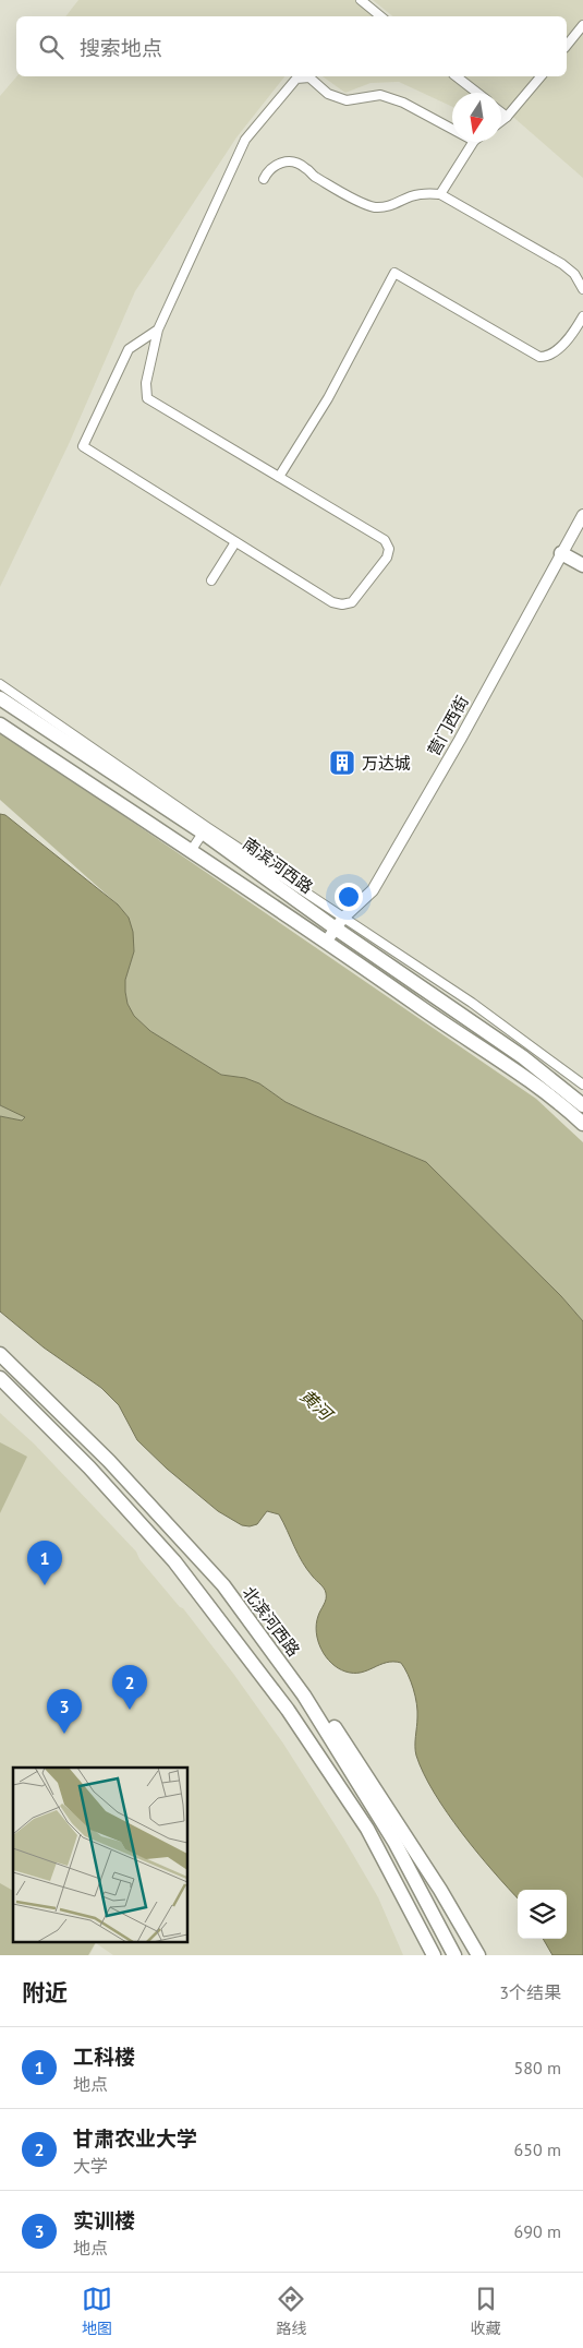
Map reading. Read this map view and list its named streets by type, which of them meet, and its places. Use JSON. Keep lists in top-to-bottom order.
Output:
{
  "streets": {
    "main road": ["南滨河西路", "北滨河西路"],
    "street": ["营门西街"]
  },
  "crossings": [
    ["营门西街", "南滨河西路"]
  ],
  "water": ["黄河"],
  "places": {
    "building": ["万达城"]
  },
  "north": "bottom",
  "page": {
    "search": "搜索地点",
    "pins": ["1", "2", "3"],
    "heading": ["附近", "3个结果"],
    "list": [
      {
        "mark": "1",
        "name": "工科楼",
        "note": "地点",
        "value": "580 m"
      },
      {
        "mark": "2",
        "name": "甘肃农业大学",
        "note": "大学",
        "value": "650 m"
      },
      {
        "mark": "3",
        "name": "实训楼",
        "note": "地点",
        "value": "690 m"
      }
    ],
    "nav": ["地图", "路线", "收藏"]
  }
}
